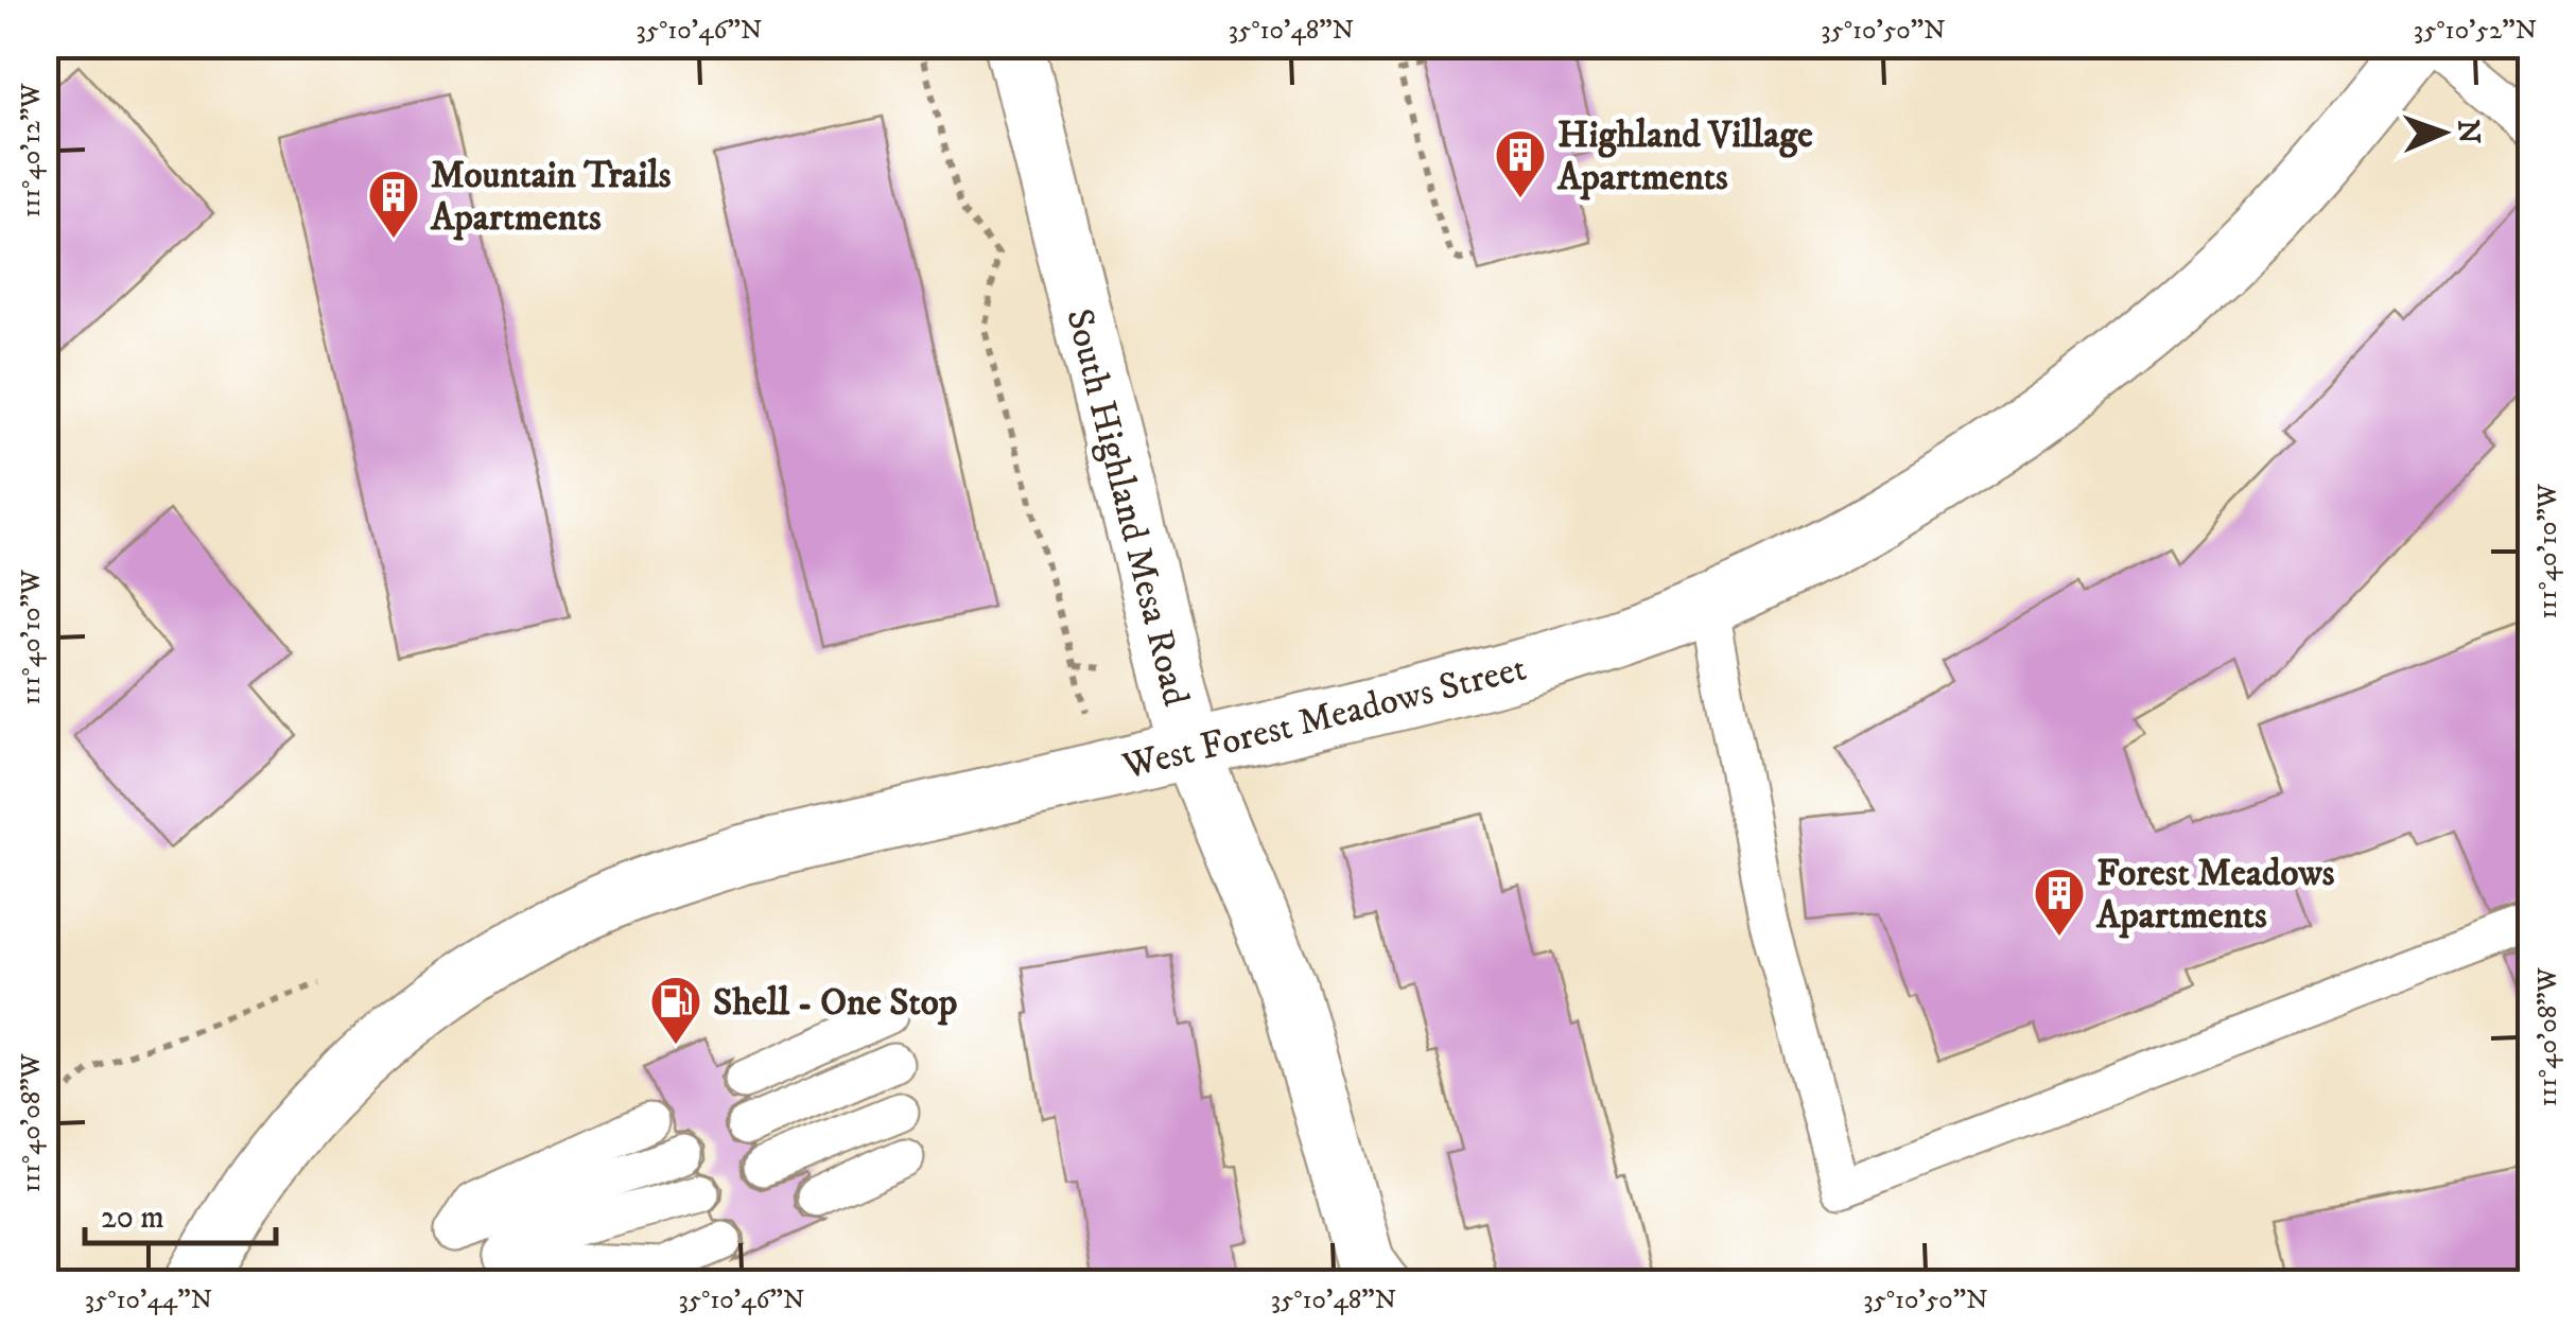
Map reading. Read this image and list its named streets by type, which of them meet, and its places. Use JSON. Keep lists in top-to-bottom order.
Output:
{
  "streets": {
    "street": ["South Highland Mesa Road", "West Forest Meadows Street"]
  },
  "crossings": [
    ["South Highland Mesa Road", "West Forest Meadows Street"]
  ],
  "places": {
    "building": ["Highland Village Apartments", "Mountain Trails Apartments", "Forest Meadows Apartments"],
    "fuel station": ["Shell - One Stop"]
  },
  "scale_bar": "20 m",
  "north": "right",
  "coordinates": [
    "35°10'46\"N",
    "35°10'48\"N",
    "35°10'50\"N",
    "35°10'52\"N",
    "111°40'12\"W",
    "111°40'10\"W",
    "111°40'08\"W",
    "35°10'44\"N"
  ]
}
